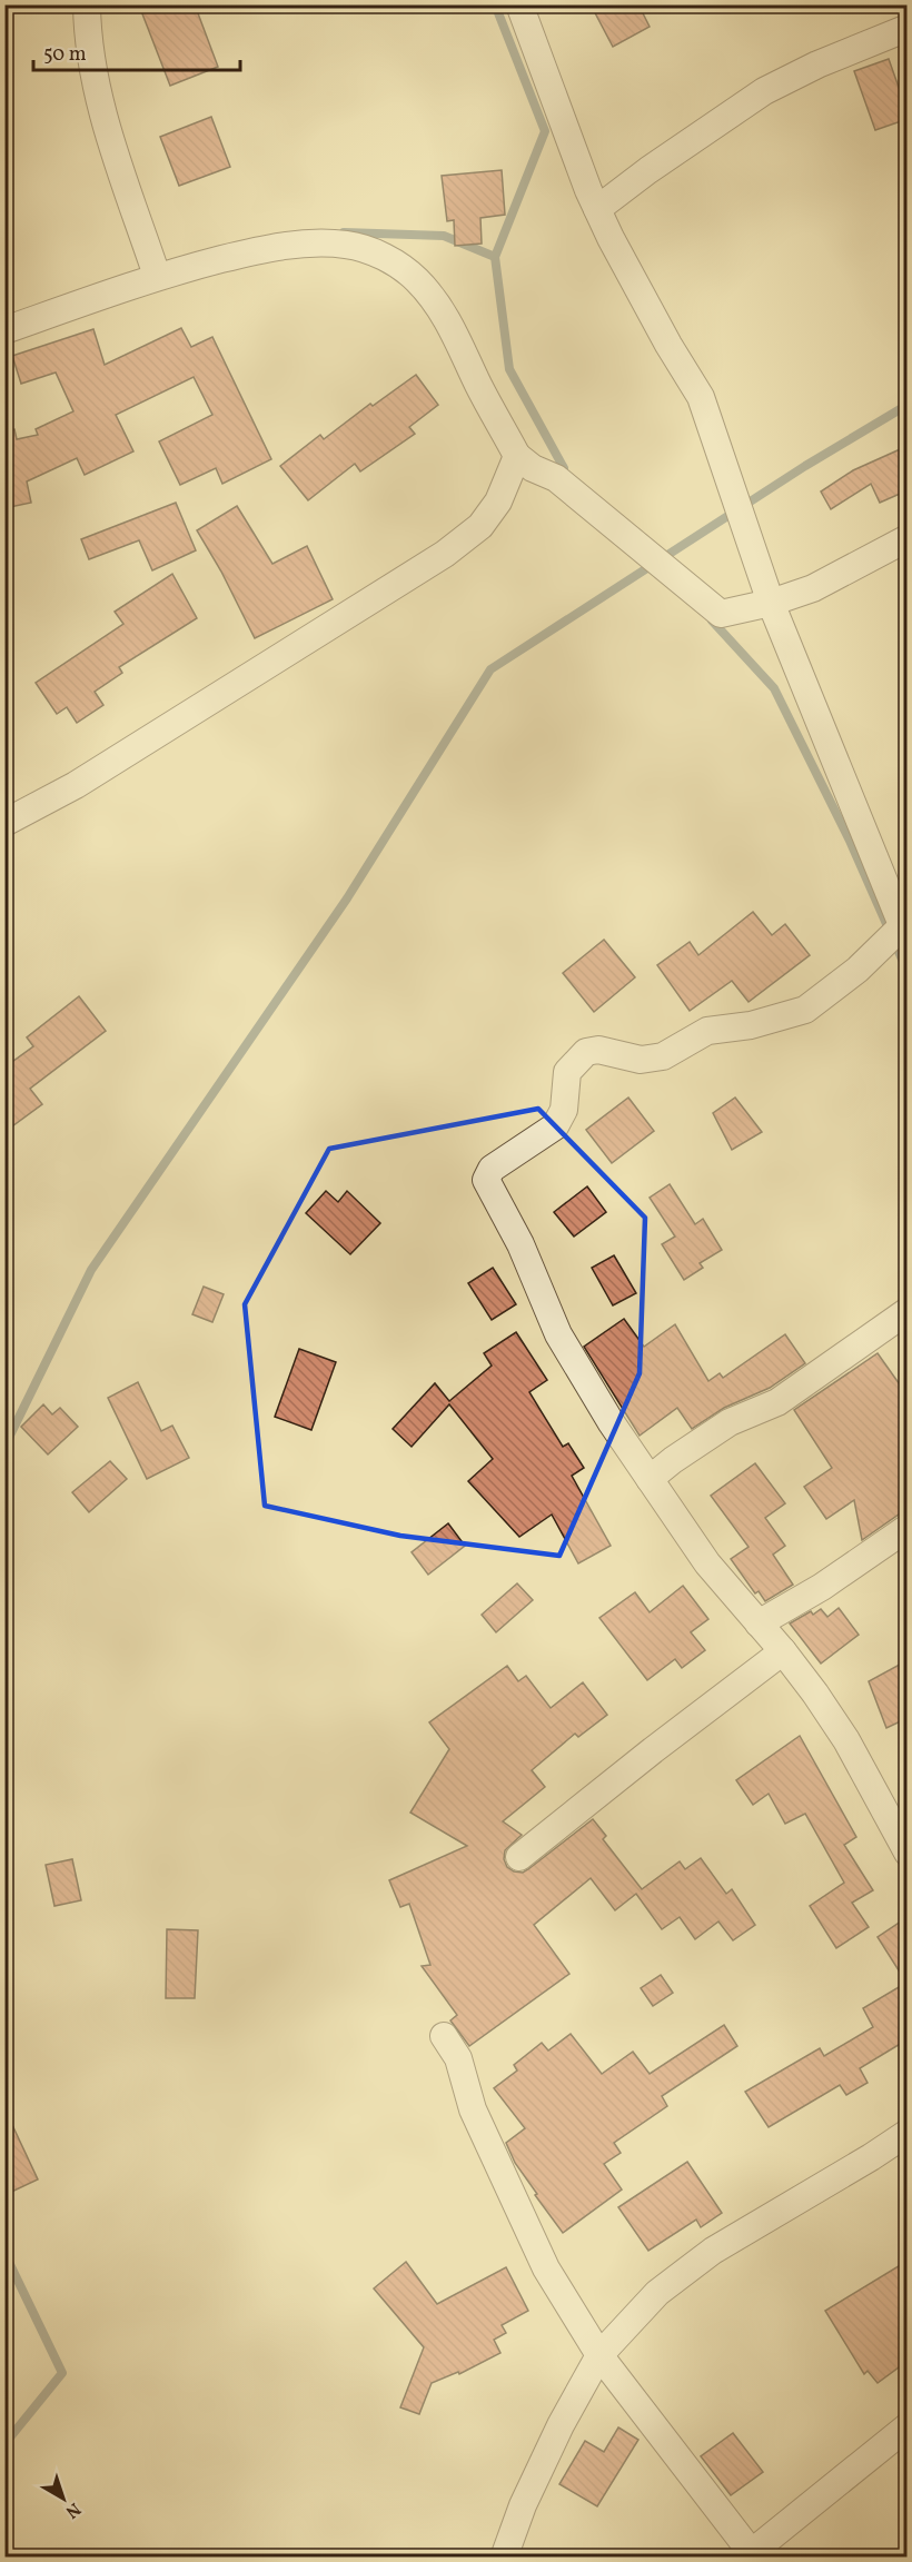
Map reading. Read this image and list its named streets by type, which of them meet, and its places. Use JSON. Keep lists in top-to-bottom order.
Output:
{
  "scale_bar": "50 m",
  "north": "bottom right"
}
